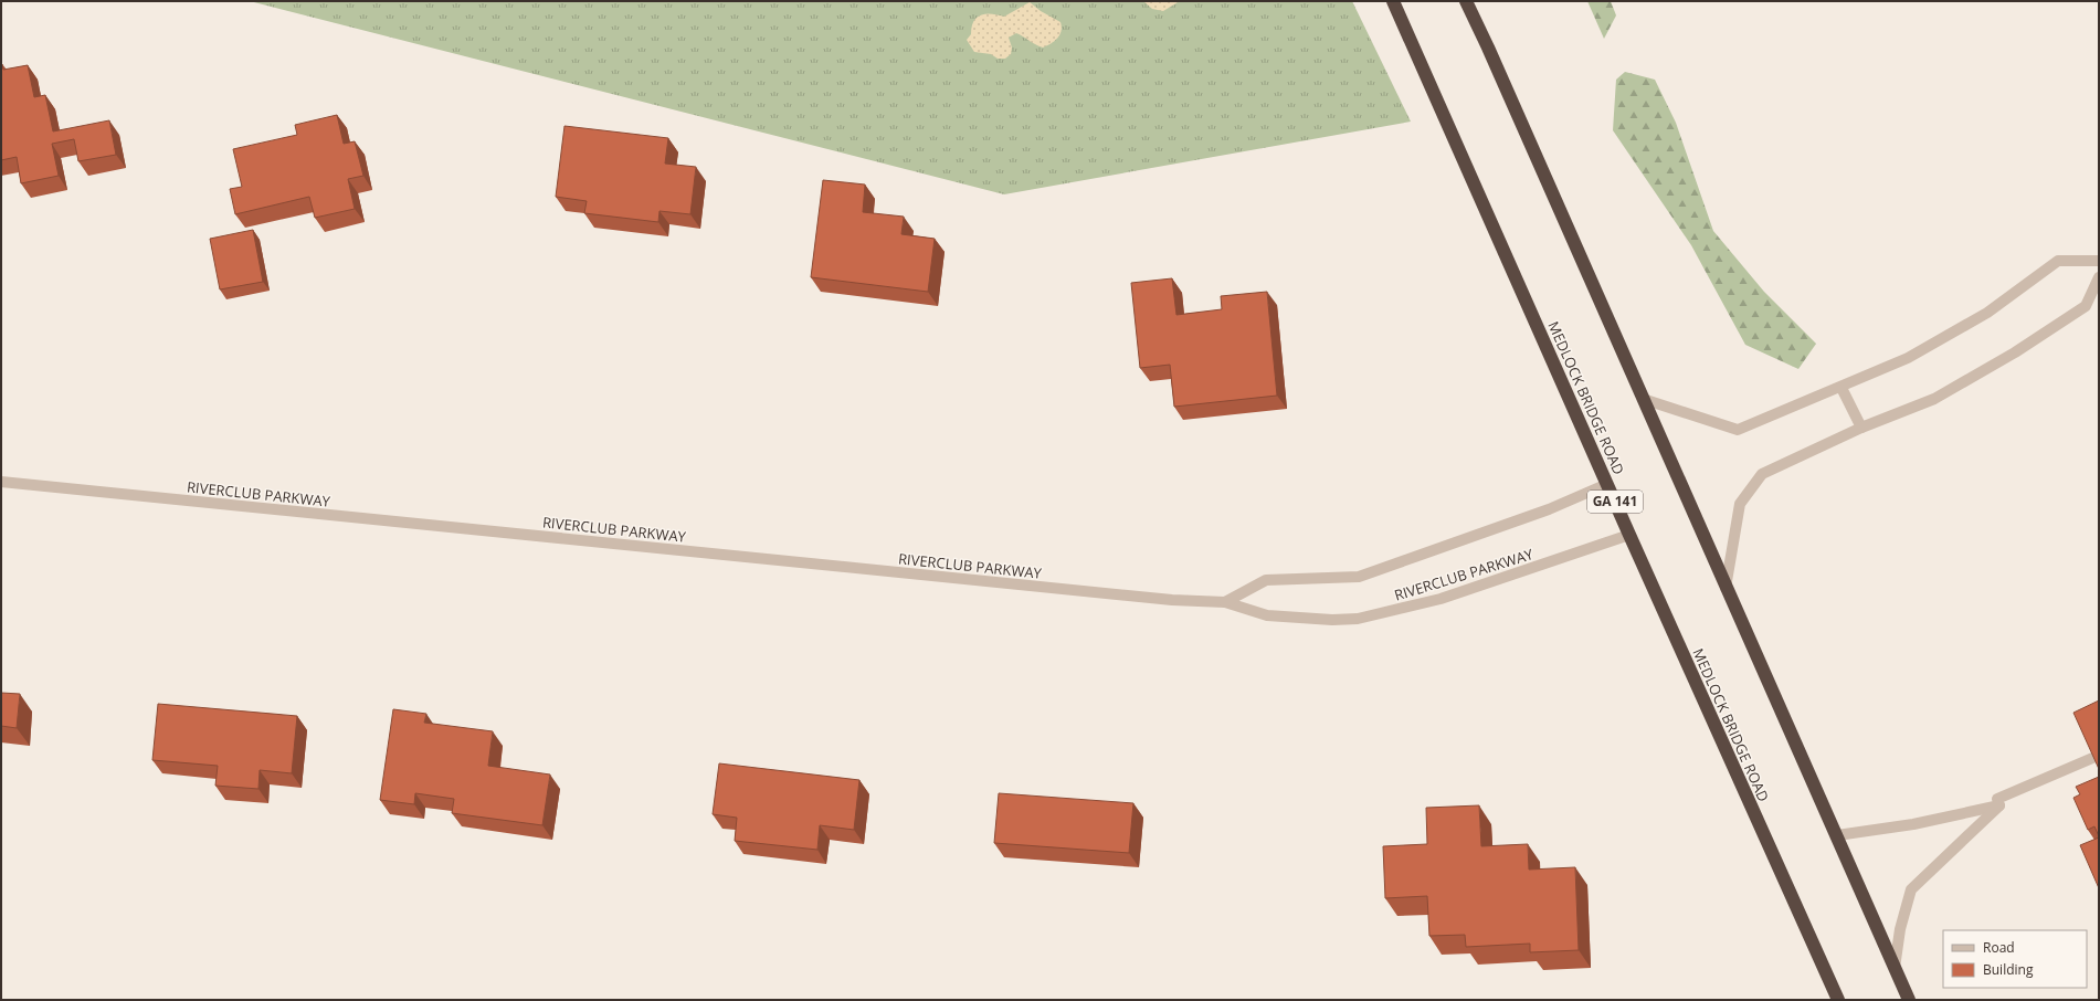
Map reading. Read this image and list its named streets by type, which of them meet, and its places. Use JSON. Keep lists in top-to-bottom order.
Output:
{
  "streets": {
    "highway": ["MEDLOCK BRIDGE ROAD", "GA 141"],
    "street": ["RIVERCLUB PARKWAY"]
  },
  "crossings": [
    ["MEDLOCK BRIDGE ROAD", "RIVERCLUB PARKWAY"]
  ],
  "legend": ["Road", "Building"]
}
